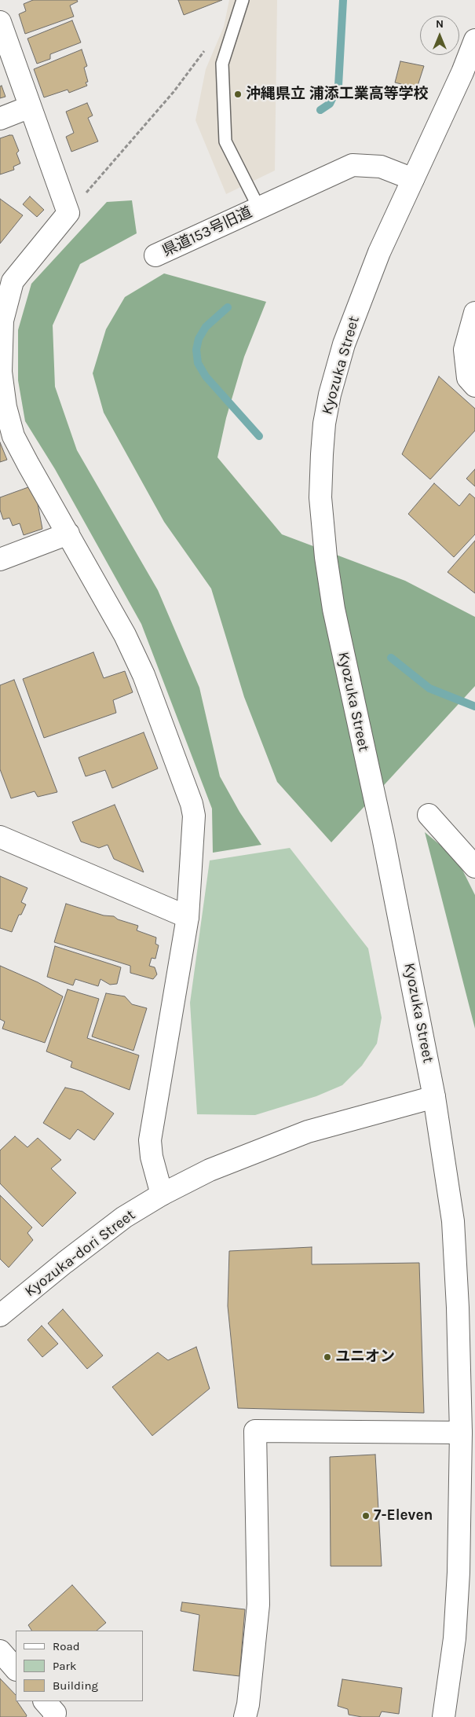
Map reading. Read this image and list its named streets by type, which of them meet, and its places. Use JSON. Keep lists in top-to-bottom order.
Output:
{
  "streets": {
    "street": ["県道153号旧道", "Kyozuka Street", "Kyozuka-dori Street"]
  },
  "crossings": [
    ["県道153号旧道", "Kyozuka Street"]
  ],
  "places": ["沖縄県立 浦添工業高等学校", "ユニオン", "7-Eleven"],
  "legend": ["Road", "Park", "Building"],
  "north": "top"
}
